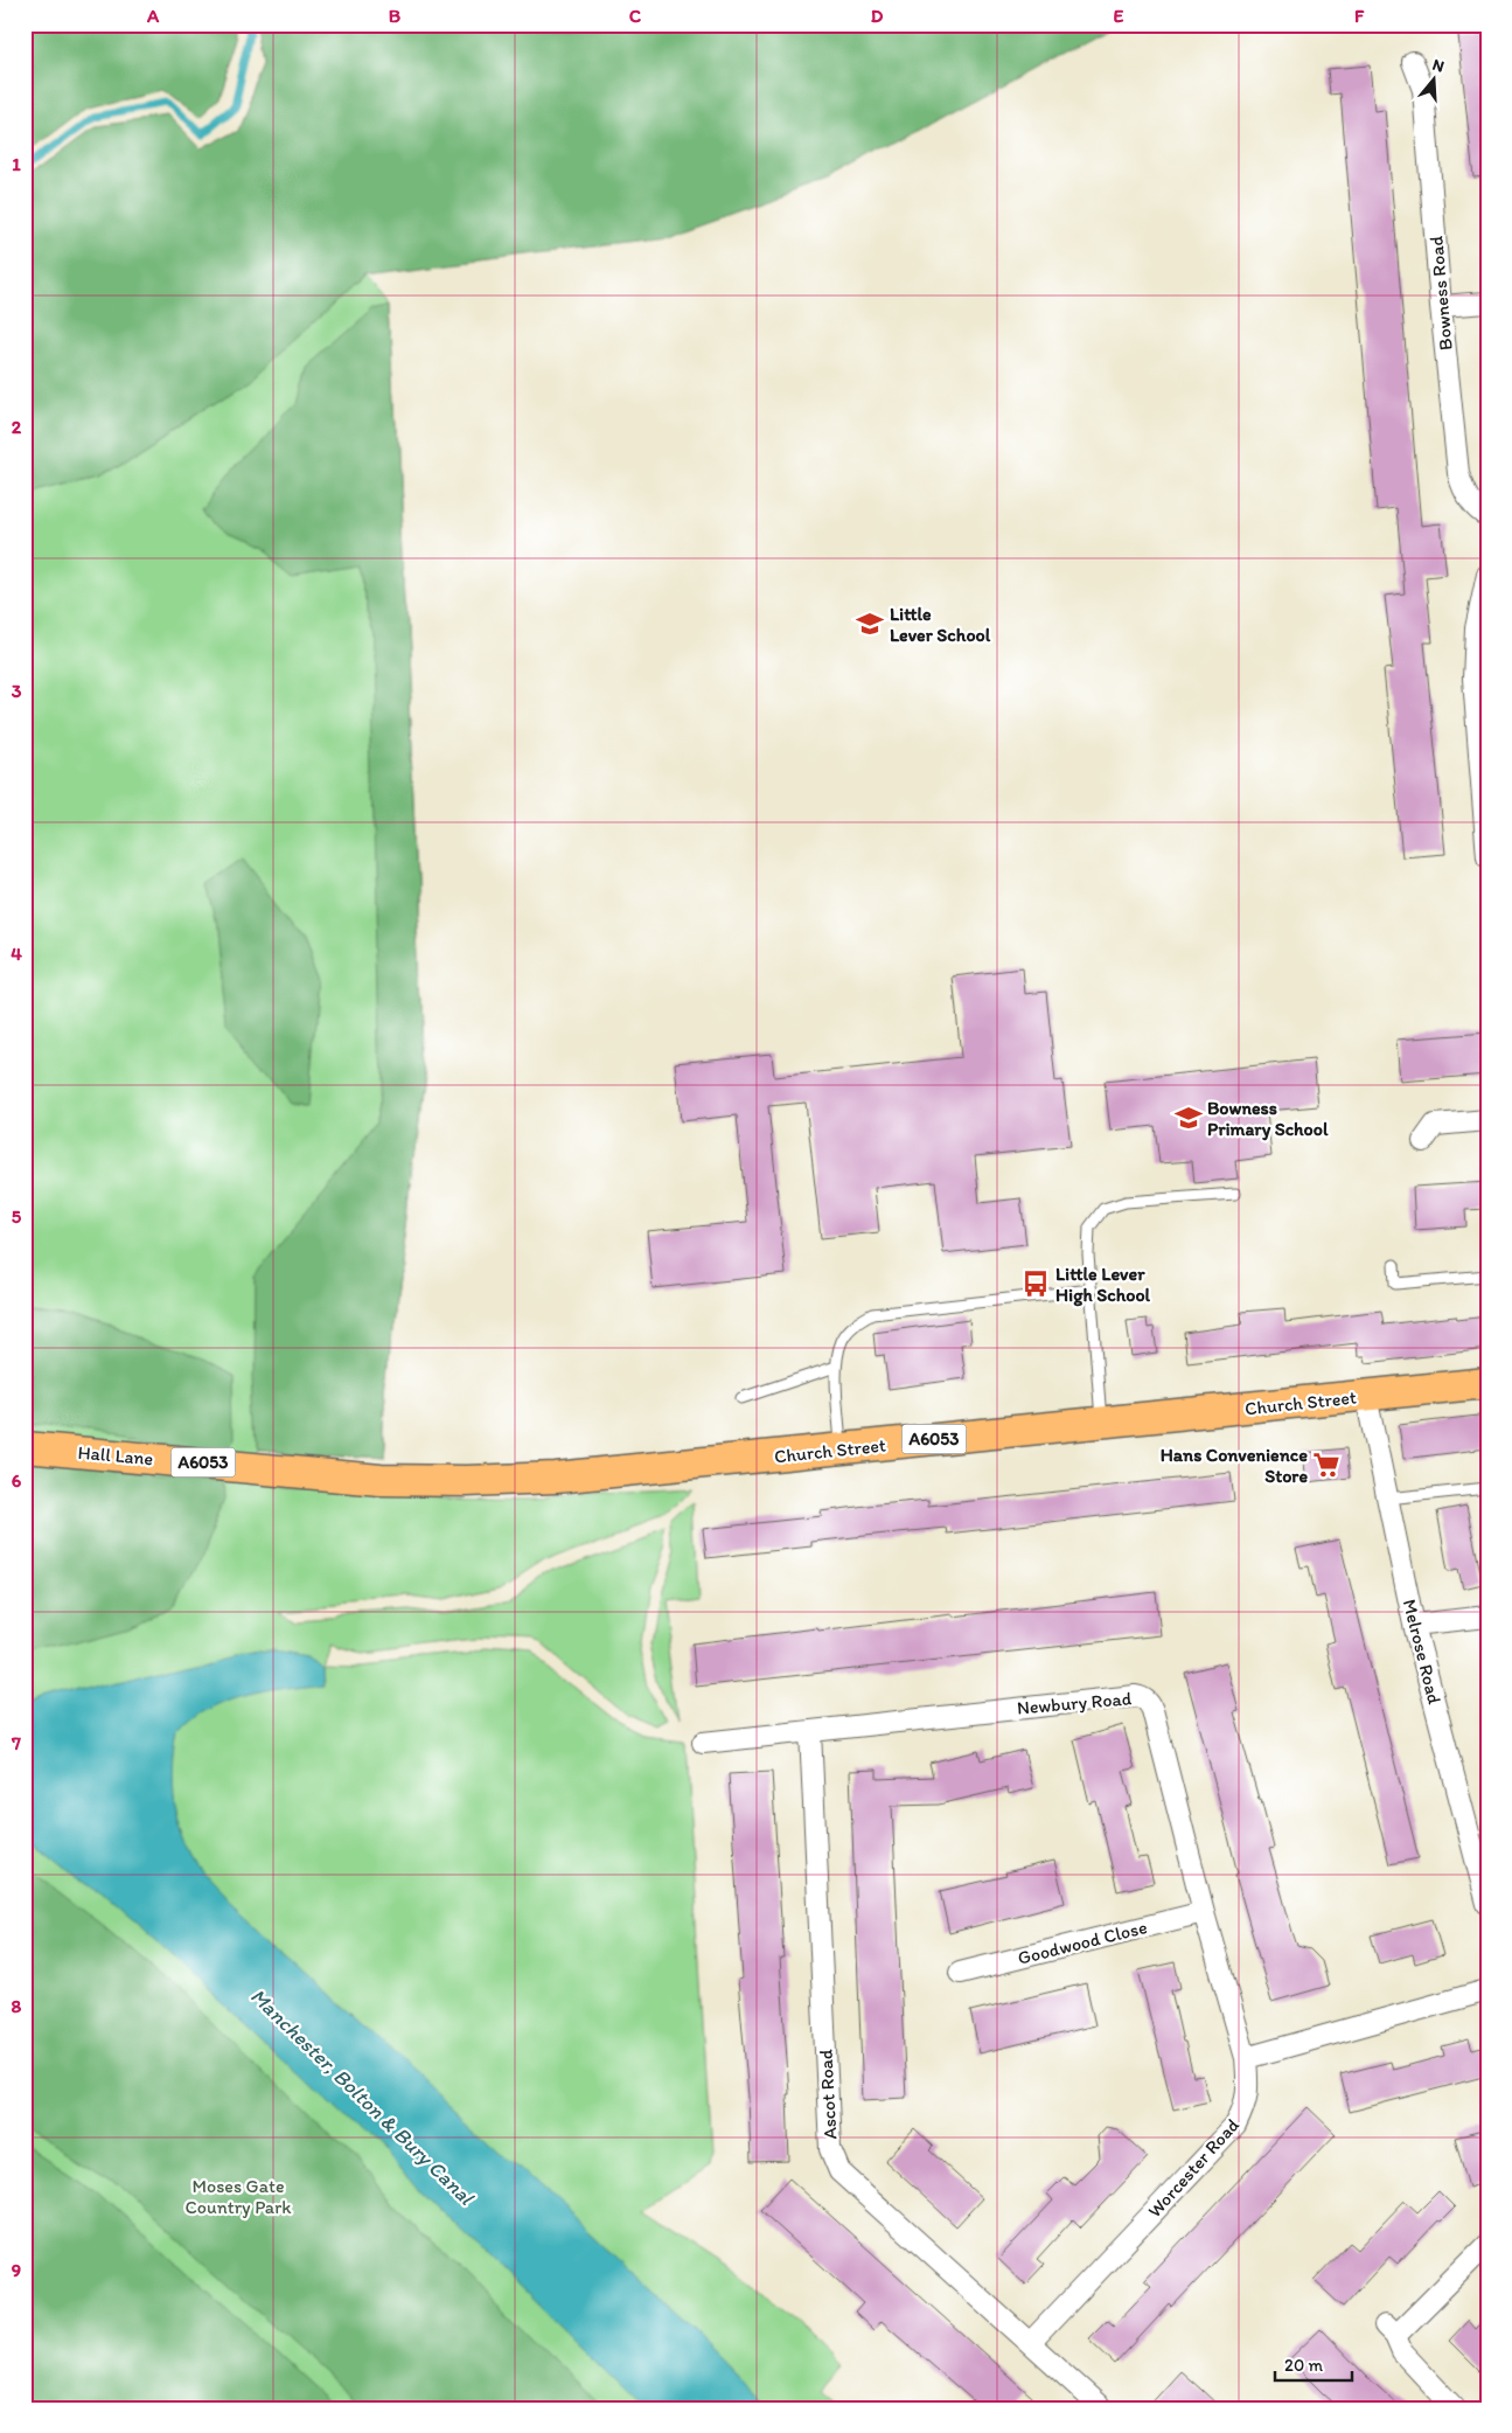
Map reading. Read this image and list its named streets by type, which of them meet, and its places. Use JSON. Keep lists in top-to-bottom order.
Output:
{
  "streets": {
    "main road": ["Church Street", "A6053", "Hall Lane"],
    "street": [
      "Bowness Road",
      "Melrose Road",
      "Newbury Road",
      "Goodwood Close",
      "Ascot Road",
      "Worcester Road"
    ]
  },
  "crossings": [
    ["Church Street", "Hall Lane"],
    ["Church Street", "Melrose Road"],
    ["Newbury Road", "Goodwood Close"],
    ["Newbury Road", "Ascot Road"],
    ["Newbury Road", "Worcester Road"],
    ["Ascot Road", "Worcester Road"]
  ],
  "water": ["Manchester, Bolton & Bury Canal"],
  "parks": ["Moses Gate Country Park"],
  "places": {
    "school or university": ["Little Lever School", "Bowness Primary School"],
    "bus stop": ["Little Lever High School"],
    "supermarket": ["Hans Convenience Store"]
  },
  "scale_bar": "20 m",
  "north": "top",
  "grid": {
    "columns": [
      "A",
      "B",
      "C",
      "D",
      "E",
      "F"
    ],
    "rows": [
      "1",
      "2",
      "3",
      "4",
      "5",
      "6",
      "7",
      "8",
      "9"
    ]
  }
}
